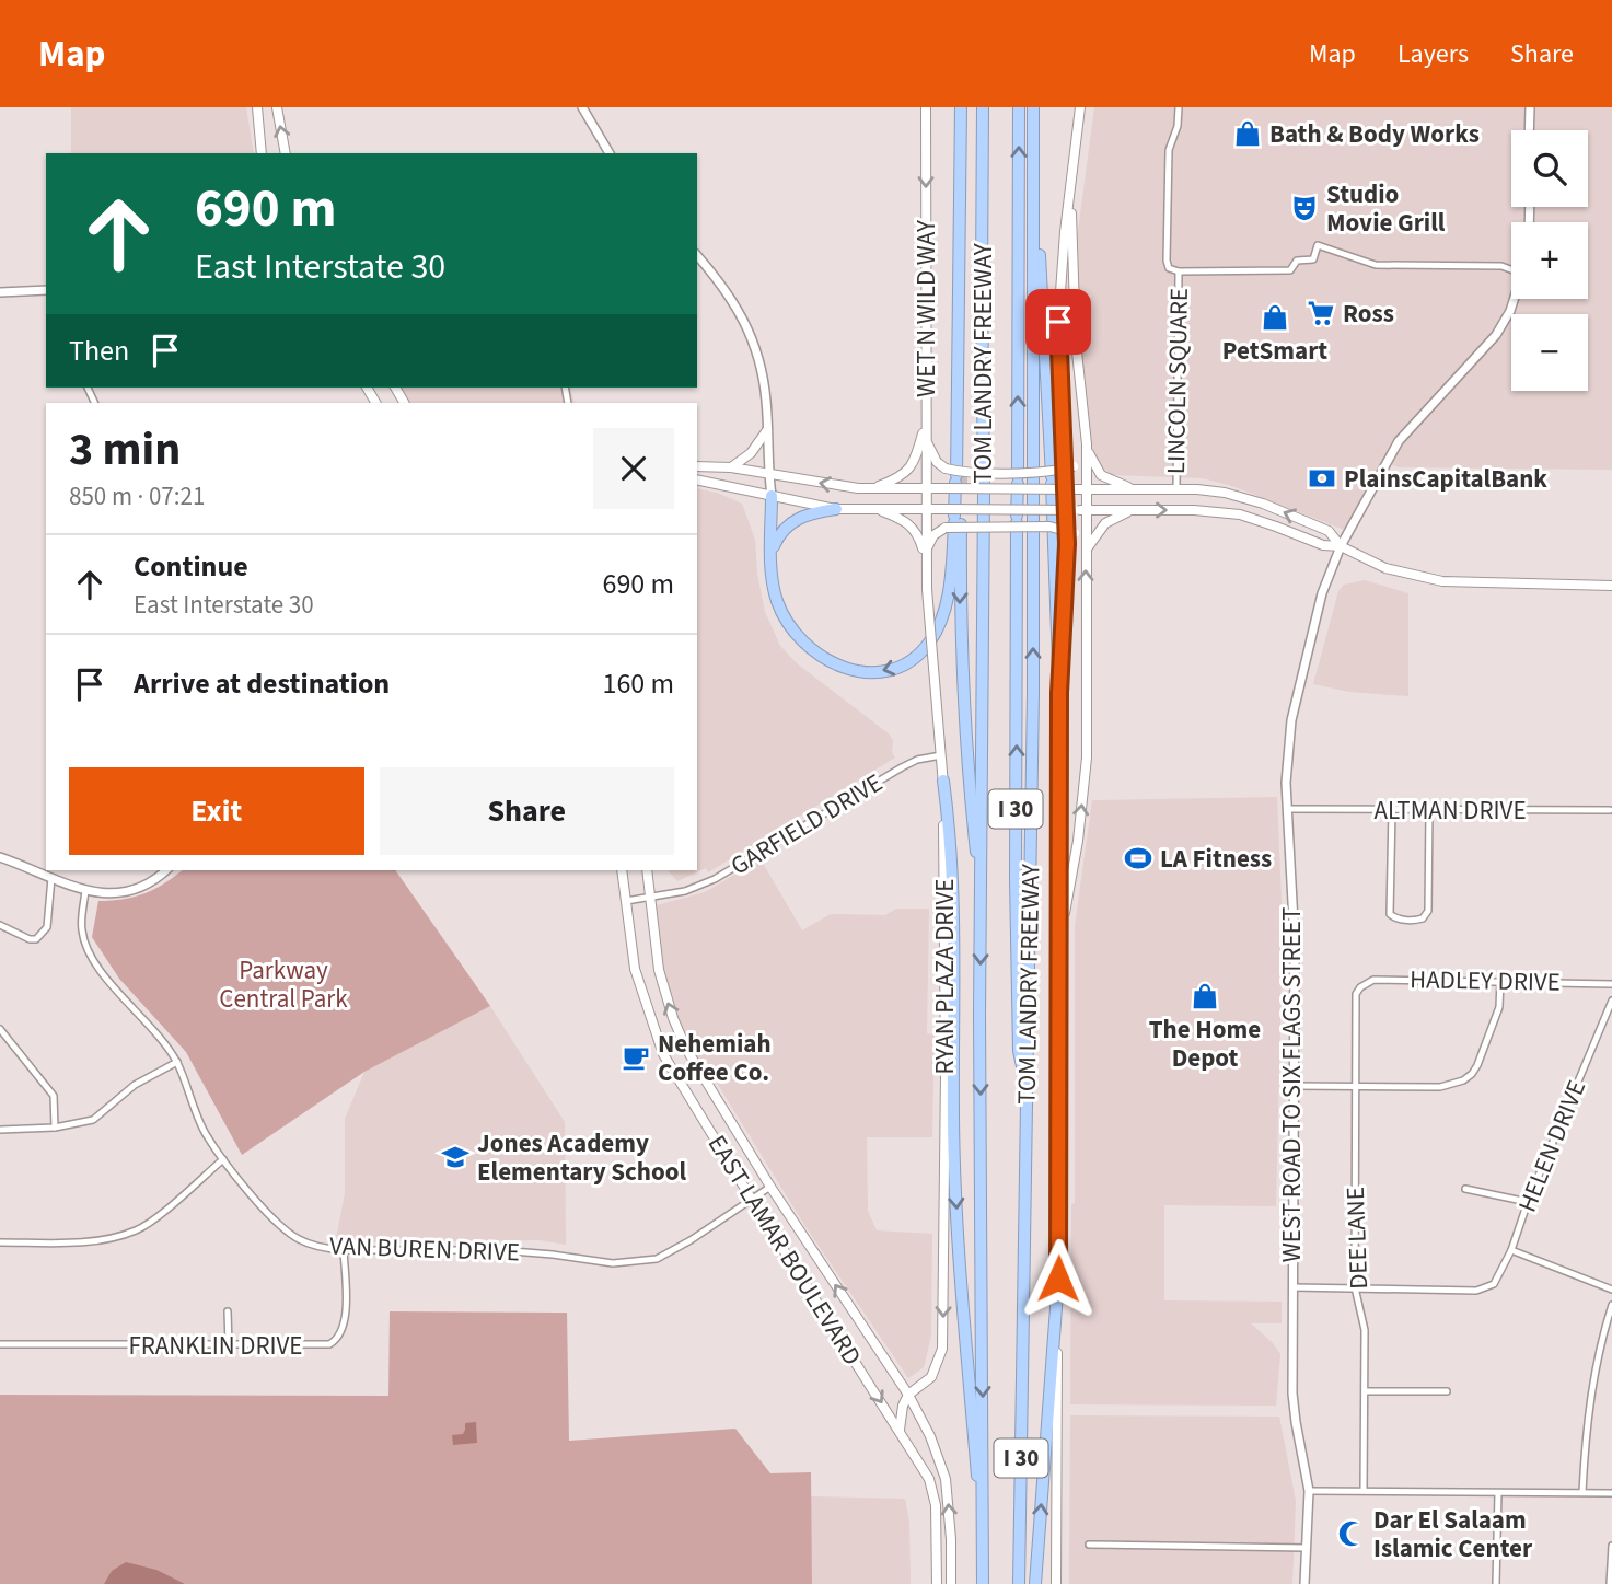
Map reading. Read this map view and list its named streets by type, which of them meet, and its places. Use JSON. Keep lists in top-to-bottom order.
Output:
{
  "streets": {
    "highway": ["TOM LANDRY FREEWAY", "I 30"],
    "main road": ["WET N WILD WAY", "RYAN PLAZA DRIVE", "EAST LAMAR BOULEVARD"],
    "street": [
      "LINCOLN SQUARE",
      "ALTMAN DRIVE",
      "GARFIELD DRIVE",
      "HADLEY DRIVE",
      "WEST ROAD TO SIX FLAGS STREET",
      "HELEN DRIVE",
      "DEE LANE",
      "VAN BUREN DRIVE",
      "FRANKLIN DRIVE"
    ]
  },
  "crossings": [
    ["WET N WILD WAY", "RYAN PLAZA DRIVE"],
    ["TOM LANDRY FREEWAY", "I 30"],
    ["ALTMAN DRIVE", "WEST ROAD TO SIX FLAGS STREET"],
    ["GARFIELD DRIVE", "RYAN PLAZA DRIVE"],
    ["GARFIELD DRIVE", "EAST LAMAR BOULEVARD"],
    ["RYAN PLAZA DRIVE", "EAST LAMAR BOULEVARD"],
    ["HADLEY DRIVE", "DEE LANE"],
    ["HELEN DRIVE", "DEE LANE"],
    ["VAN BUREN DRIVE", "EAST LAMAR BOULEVARD"],
    ["VAN BUREN DRIVE", "FRANKLIN DRIVE"]
  ],
  "one_way": ["WET N WILD WAY", "RYAN PLAZA DRIVE"],
  "parks": ["Parkway Central Park"],
  "places": {
    "shop": ["Bath & Body Works", "PetSmart", "The Home Depot"],
    "theatre": ["Studio Movie Grill"],
    "supermarket": ["Ross"],
    "bank": ["PlainsCapitalBank"],
    "sports": ["LA Fitness"],
    "cafe": ["Nehemiah Coffee Co."],
    "school or university": ["Jones Academy Elementary School"],
    "mosque": ["Dar El Salaam Islamic Center"]
  },
  "page": {
    "header": "Map",
    "nav": ["Map", "Layers", "Share"],
    "map_buttons": ["+", "−"],
    "turn": ["690 m", "East Interstate 30"],
    "then": "Then",
    "heading": ["3 min", "850 m · 07:21"],
    "list": [
      {
        "name": "Continue",
        "note": "East Interstate 30",
        "value": "690 m"
      },
      {
        "name": "Arrive at destination",
        "value": "160 m"
      }
    ],
    "buttons": ["Exit", "Share"]
  }
}
